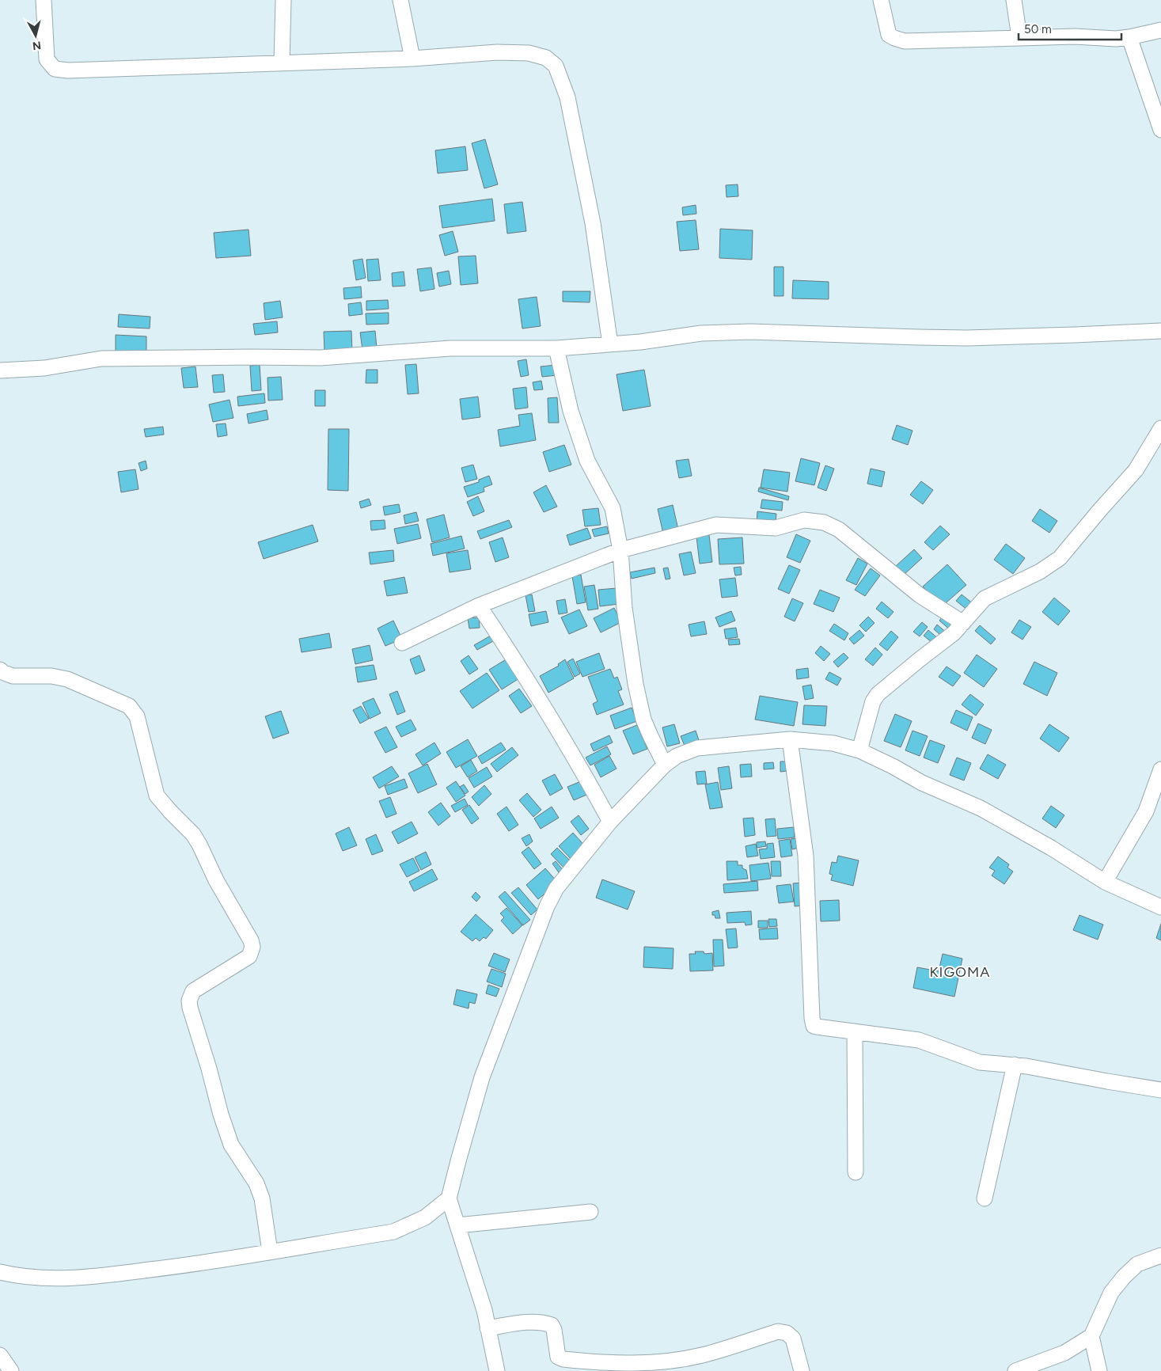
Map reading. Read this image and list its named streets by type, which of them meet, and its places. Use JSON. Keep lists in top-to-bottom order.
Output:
{
  "districts": ["KIGOMA"],
  "scale_bar": "50 m",
  "north": "bottom"
}
